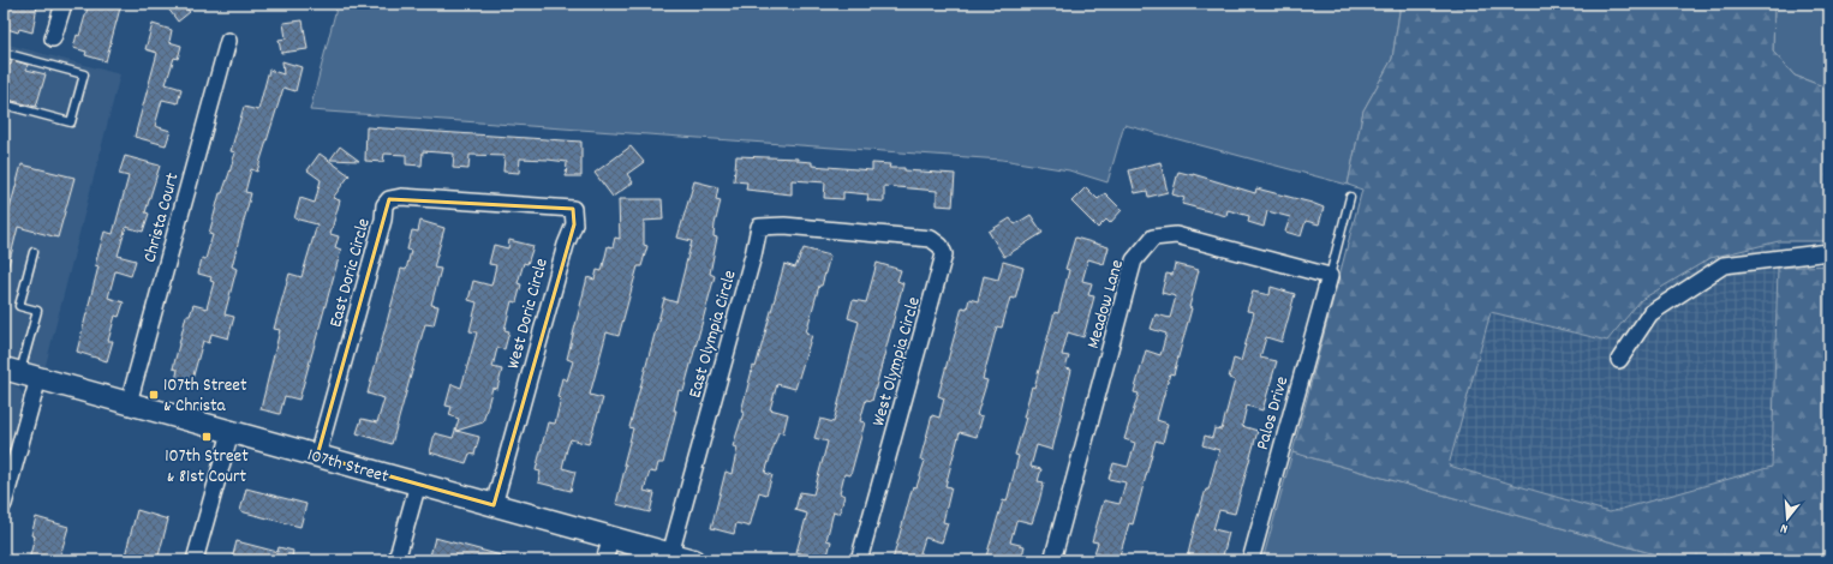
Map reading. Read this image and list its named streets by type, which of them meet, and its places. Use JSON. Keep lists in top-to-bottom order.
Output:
{
  "streets": {
    "street": [
      "Christa Court",
      "East Doric Circle",
      "Meadow Lane",
      "West Doric Circle",
      "East Olympia Circle",
      "West Olympia Circle",
      "Palos Drive",
      "107th Street"
    ]
  },
  "crossings": [
    ["Christa Court", "107th Street"],
    ["East Doric Circle", "West Doric Circle"],
    ["East Doric Circle", "107th Street"],
    ["Meadow Lane", "Palos Drive"],
    ["West Doric Circle", "107th Street"],
    ["East Olympia Circle", "West Olympia Circle"],
    ["East Olympia Circle", "107th Street"]
  ],
  "places": {
    "transit": ["107th Street & Christa", "107th Street & 81st Court"]
  },
  "north": "bottom"
}
